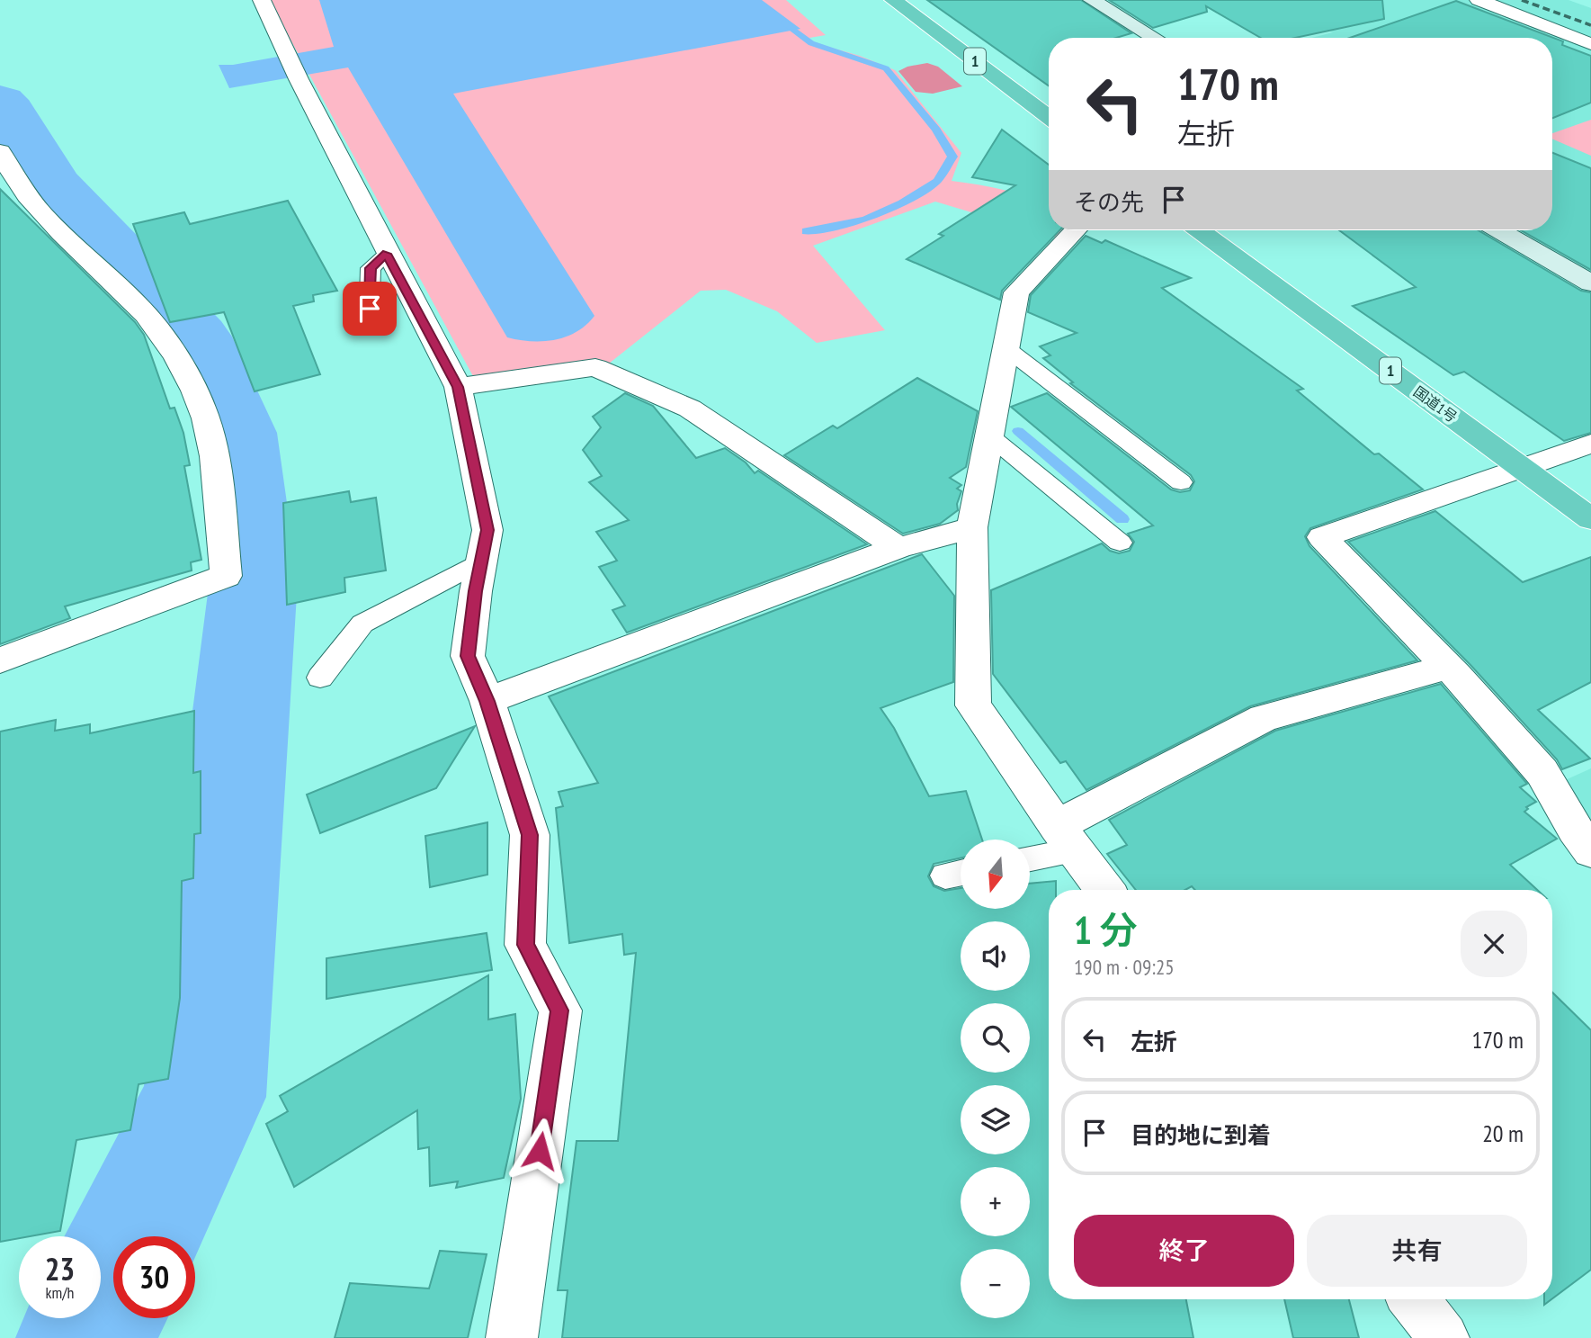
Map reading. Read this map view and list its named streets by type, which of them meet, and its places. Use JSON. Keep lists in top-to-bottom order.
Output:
{
  "streets": {
    "highway": ["1", "国道1号"]
  },
  "north": "bottom",
  "page": {
    "turn": ["170 m", "左折"],
    "then": "その先",
    "map_buttons": ["+", "−"],
    "heading": ["1 分", "190 m · 09:25"],
    "list": [
      {
        "name": "左折",
        "value": "170 m"
      },
      {
        "name": "目的地に到着",
        "value": "20 m"
      }
    ],
    "buttons": ["終了", "共有"],
    "speed": "23 km/h",
    "limit": "30"
  }
}
